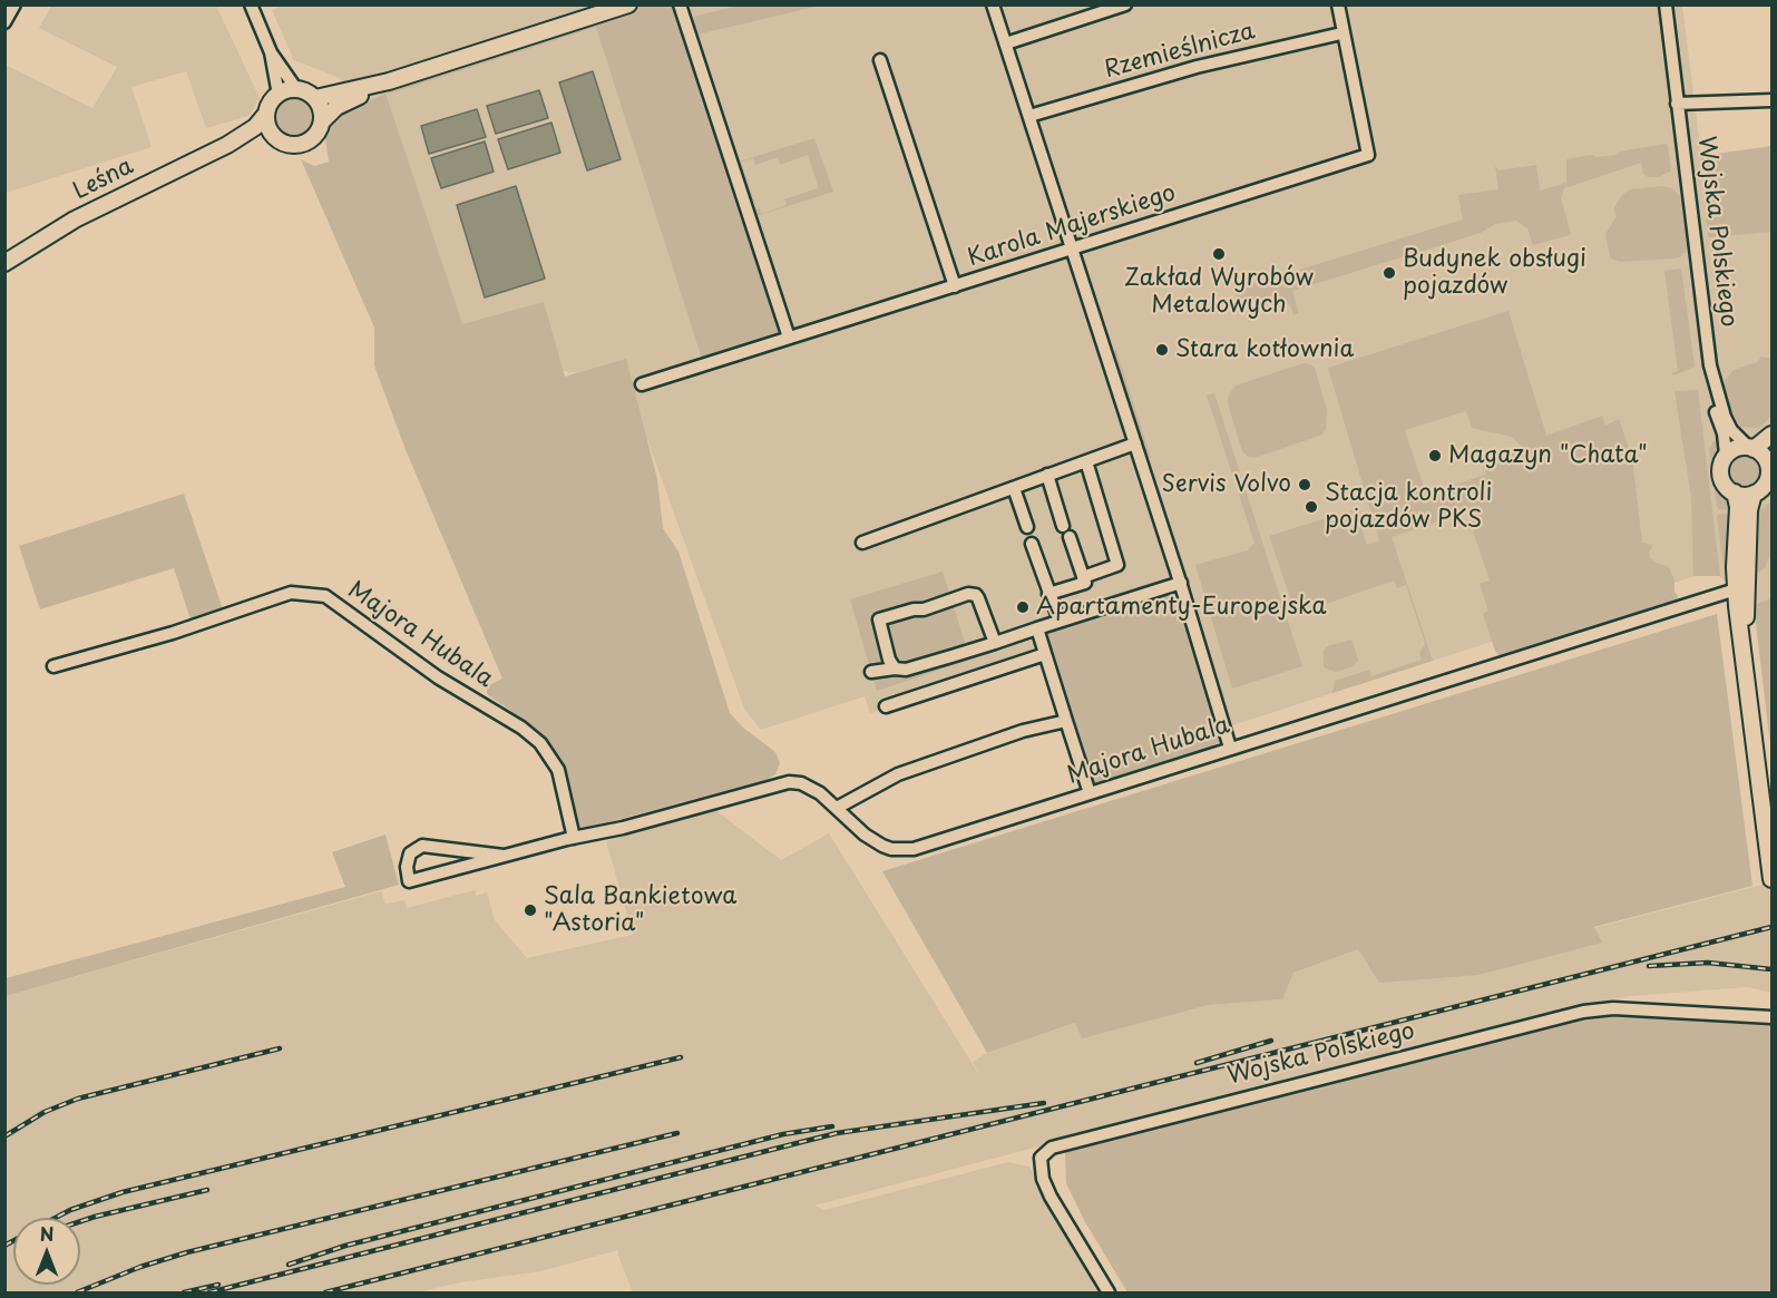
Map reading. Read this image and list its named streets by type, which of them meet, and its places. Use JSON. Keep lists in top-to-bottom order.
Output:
{
  "streets": {
    "main road": ["Leśna"],
    "street": [
      "Rzemieślnicza",
      "Karola Majerskiego",
      "Wojska Polskiego",
      "Majora Hubala"
    ]
  },
  "crossings": [
    ["Rzemieślnicza", "Karola Majerskiego"]
  ],
  "places": [
    "Zakład Wyrobów Metalowych",
    "Budynek obsługi pojazdów",
    "Stara kotłownia",
    "Magazyn \"Chata\"",
    "Servis Volvo",
    "Stacja kontroli pojazdów PKS",
    "Apartamenty-Europejska",
    "Sala Bankietowa \"Astoria\""
  ],
  "north": "top"
}
